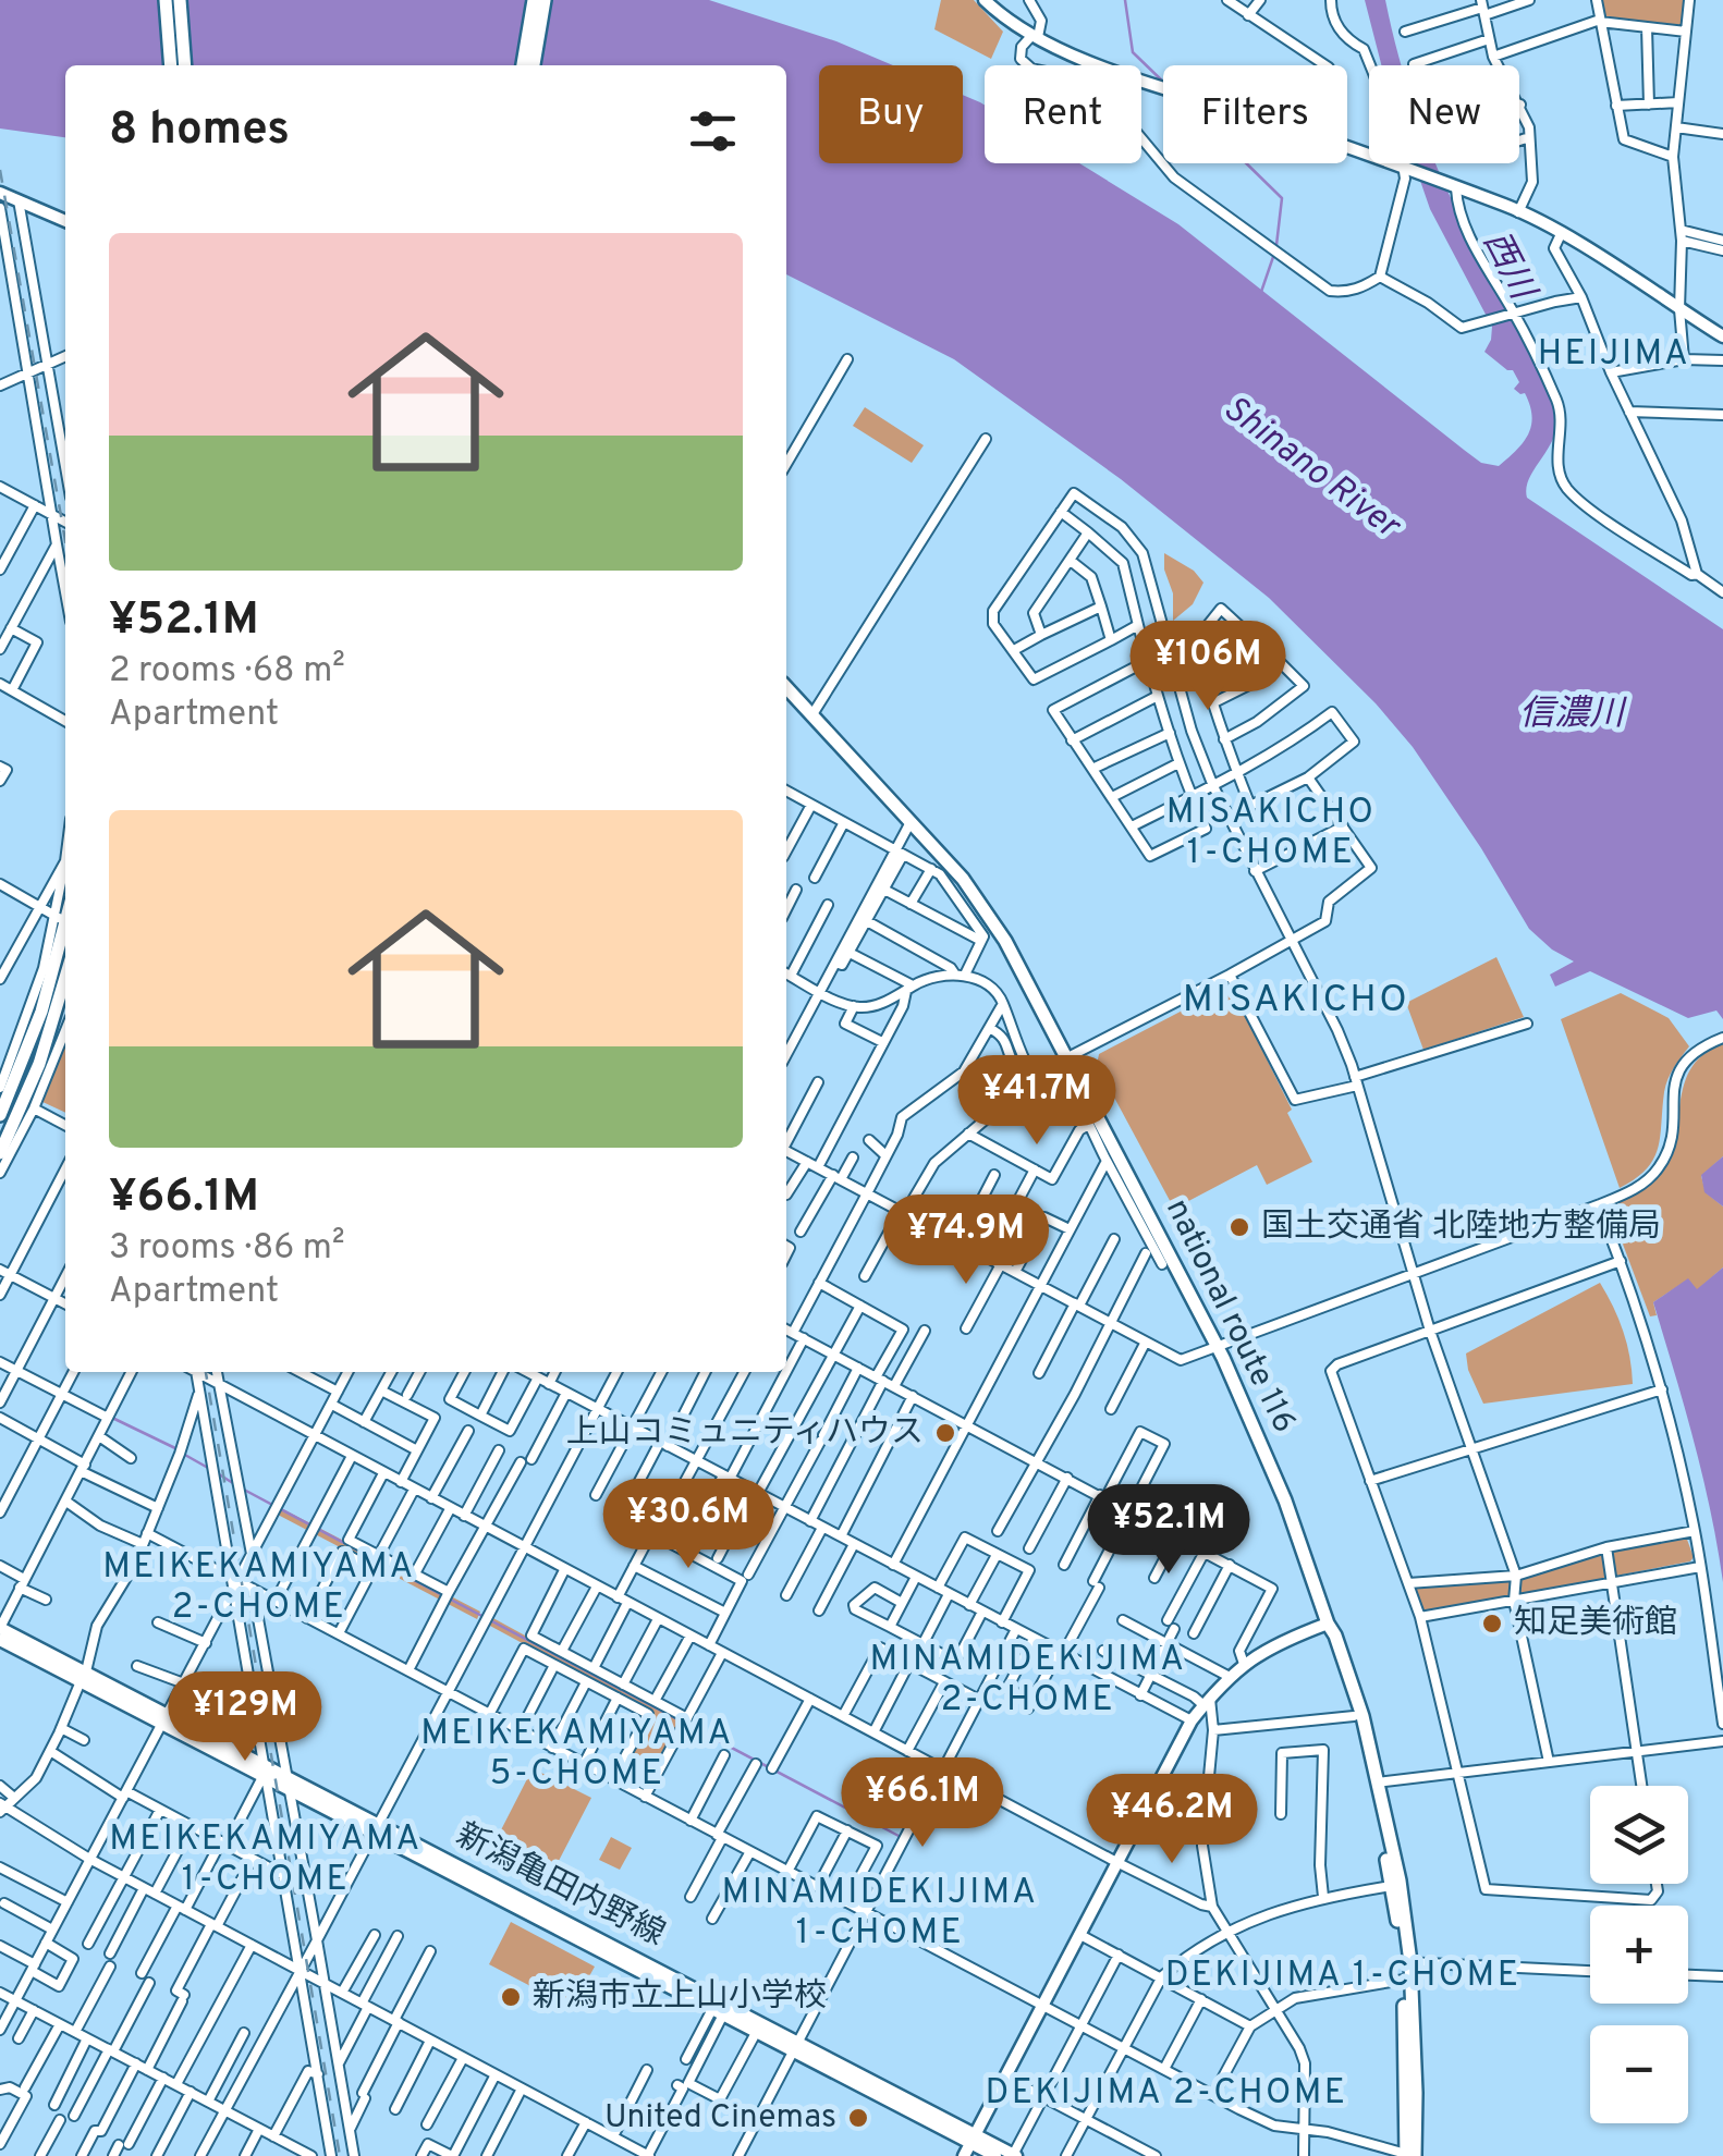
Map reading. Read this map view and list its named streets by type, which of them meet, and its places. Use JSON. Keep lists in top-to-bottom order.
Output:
{
  "streets": {
    "highway": ["national route 116"],
    "main road": ["新潟亀田内野線"]
  },
  "districts": [
    "HEIJIMA",
    "MISAKICHO 1-CHOME",
    "MISAKICHO",
    "MEIKEKAMIYAMA 2-CHOME",
    "MINAMIDEKIJIMA 2-CHOME",
    "MEIKEKAMIYAMA 5-CHOME",
    "MEIKEKAMIYAMA 1-CHOME",
    "MINAMIDEKIJIMA 1-CHOME",
    "DEKIJIMA 1-CHOME",
    "DEKIJIMA 2-CHOME"
  ],
  "water": ["西川", "Shinano River", "信濃川"],
  "places": [
    "国土交通省 北陸地方整備局",
    "上山コミュニティハウス",
    "知足美術館",
    "新潟市立上山小学校",
    "United Cinemas"
  ],
  "page": {
    "chip": [
      "Buy",
      "Rent",
      "Filters",
      "New"
    ],
    "heading": "8 homes",
    "list": [
      {
        "name": "¥52.1M",
        "note": "2 rooms · 68 m² · Apartment"
      },
      {
        "name": "¥66.1M",
        "note": "3 rooms · 86 m² · Apartment"
      }
    ],
    "price": [
      "¥106M",
      "¥41.7M",
      "¥74.9M",
      "¥30.6M",
      "¥52.1M",
      "¥129M",
      "¥66.1M",
      "¥46.2M"
    ],
    "map_buttons": ["+", "−"]
  }
}
